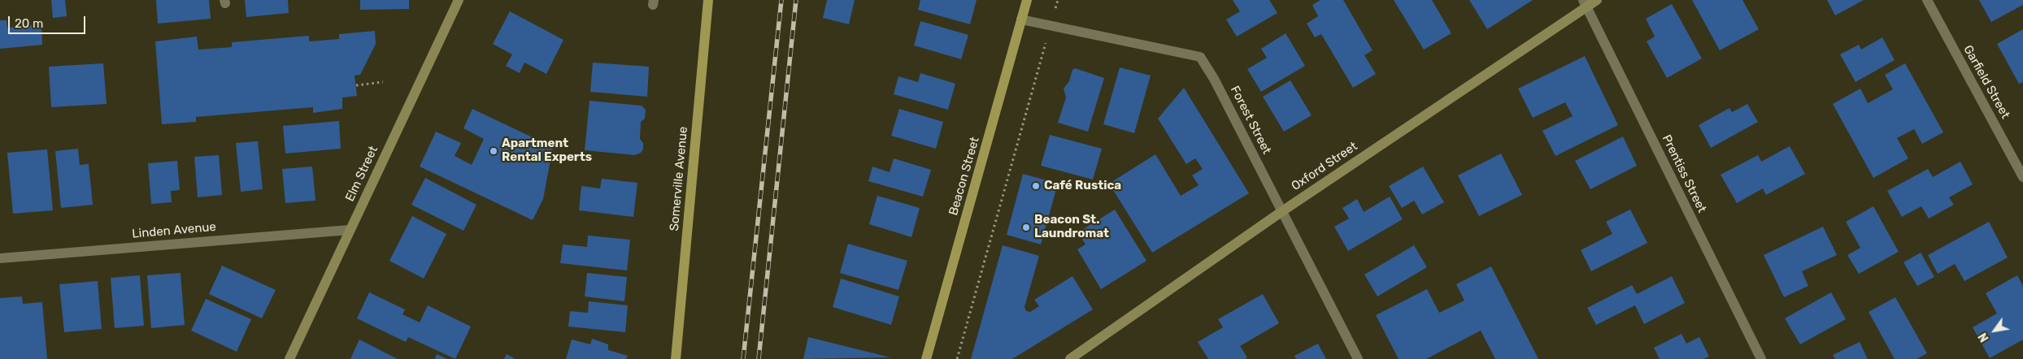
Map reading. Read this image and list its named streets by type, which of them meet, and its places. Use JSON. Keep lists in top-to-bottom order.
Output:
{
  "streets": {
    "main road": ["Beacon Street", "Somerville Avenue"],
    "street": [
      "Garfield Street",
      "Forest Street",
      "Oxford Street",
      "Elm Street",
      "Prentiss Street",
      "Linden Avenue"
    ]
  },
  "crossings": [
    ["Forest Street", "Oxford Street"],
    ["Forest Street", "Beacon Street"],
    ["Oxford Street", "Prentiss Street"],
    ["Elm Street", "Linden Avenue"]
  ],
  "places": ["Apartment Rental Experts", "Café Rustica", "Beacon St. Laundromat"],
  "scale_bar": "20 m",
  "north": "bottom left"
}
